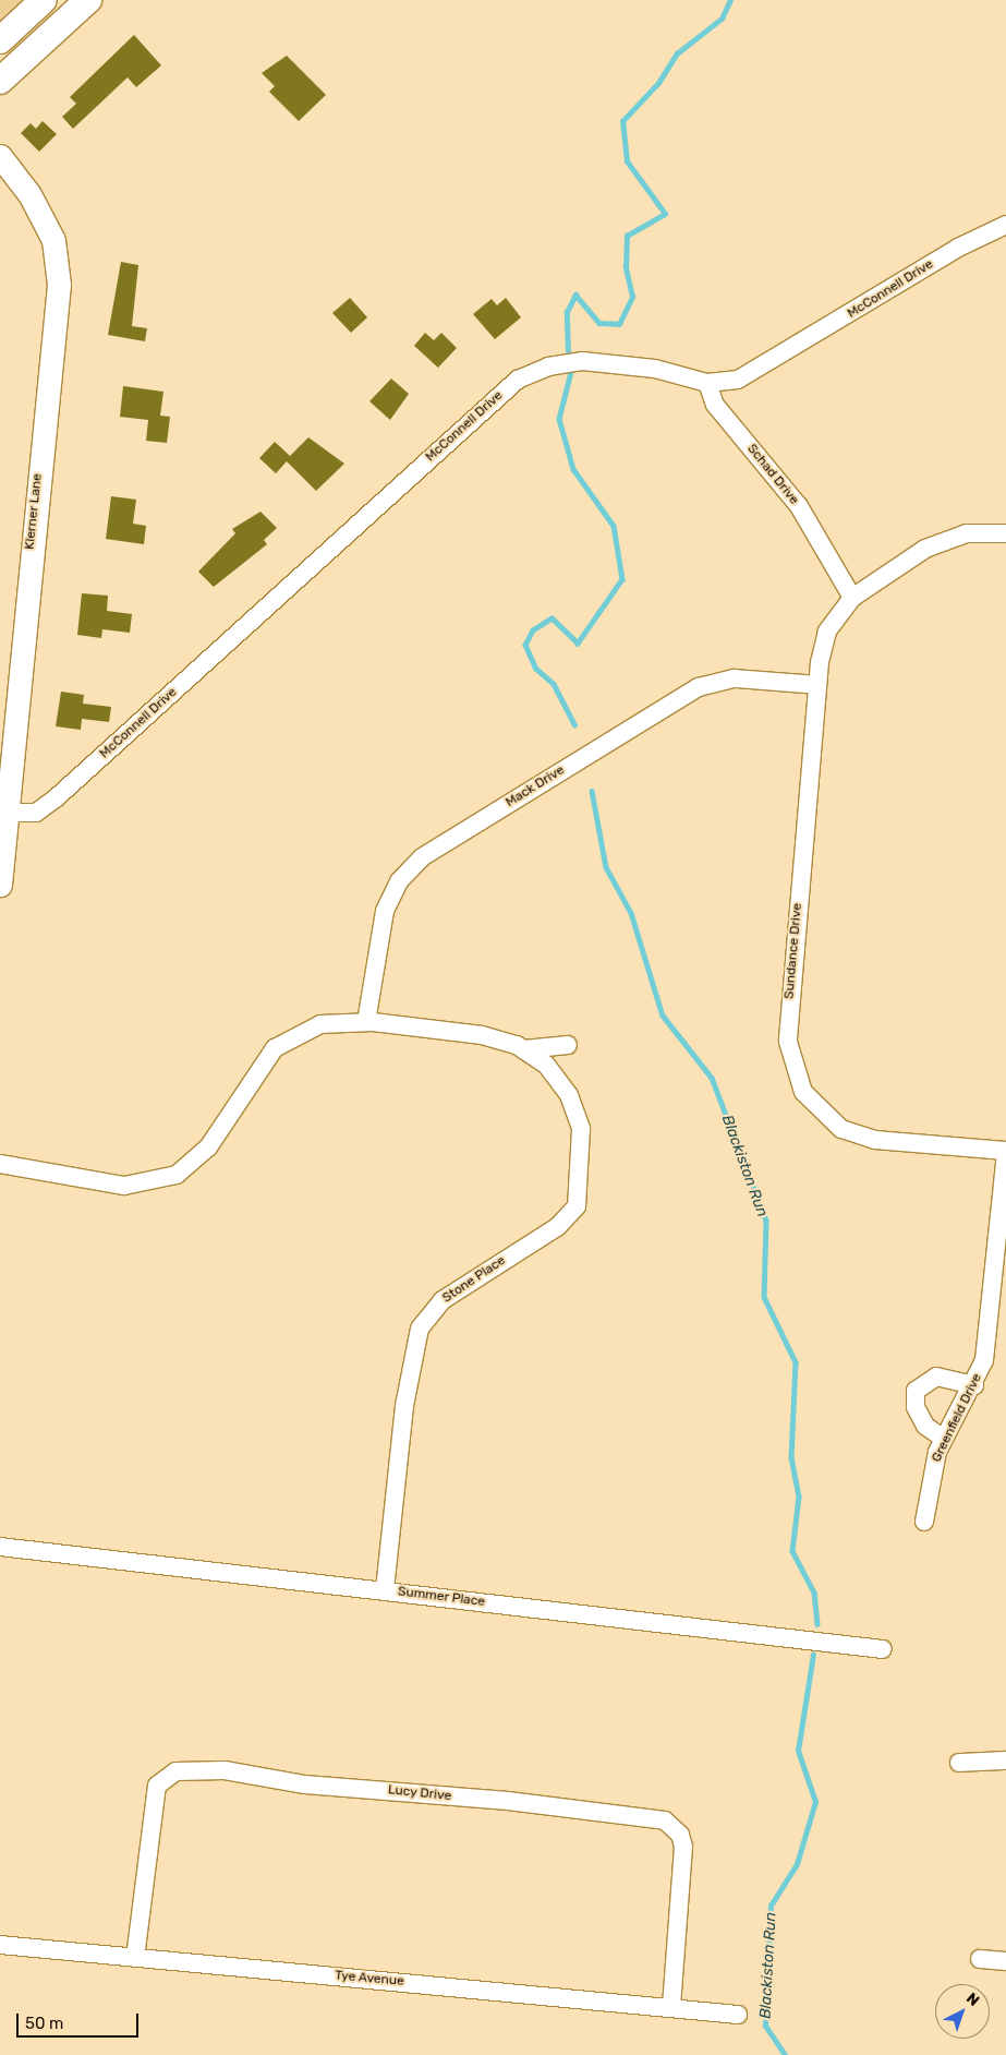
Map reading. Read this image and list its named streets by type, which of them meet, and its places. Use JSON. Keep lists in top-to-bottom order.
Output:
{
  "streets": {
    "street": [
      "McConnell Drive",
      "Schad Drive",
      "Klerner Lane",
      "Mack Drive",
      "Sundance Drive",
      "Stone Place",
      "Greenfield Drive",
      "Summer Place",
      "Lucy Drive",
      "Tye Avenue"
    ]
  },
  "crossings": [
    ["McConnell Drive", "Schad Drive"],
    ["McConnell Drive", "Klerner Lane"],
    ["Schad Drive", "Sundance Drive"],
    ["Mack Drive", "Sundance Drive"],
    ["Mack Drive", "Stone Place"],
    ["Sundance Drive", "Greenfield Drive"],
    ["Stone Place", "Summer Place"],
    ["Lucy Drive", "Tye Avenue"]
  ],
  "water": ["Blackiston Run"],
  "scale_bar": "50 m",
  "north": "top right"
}
